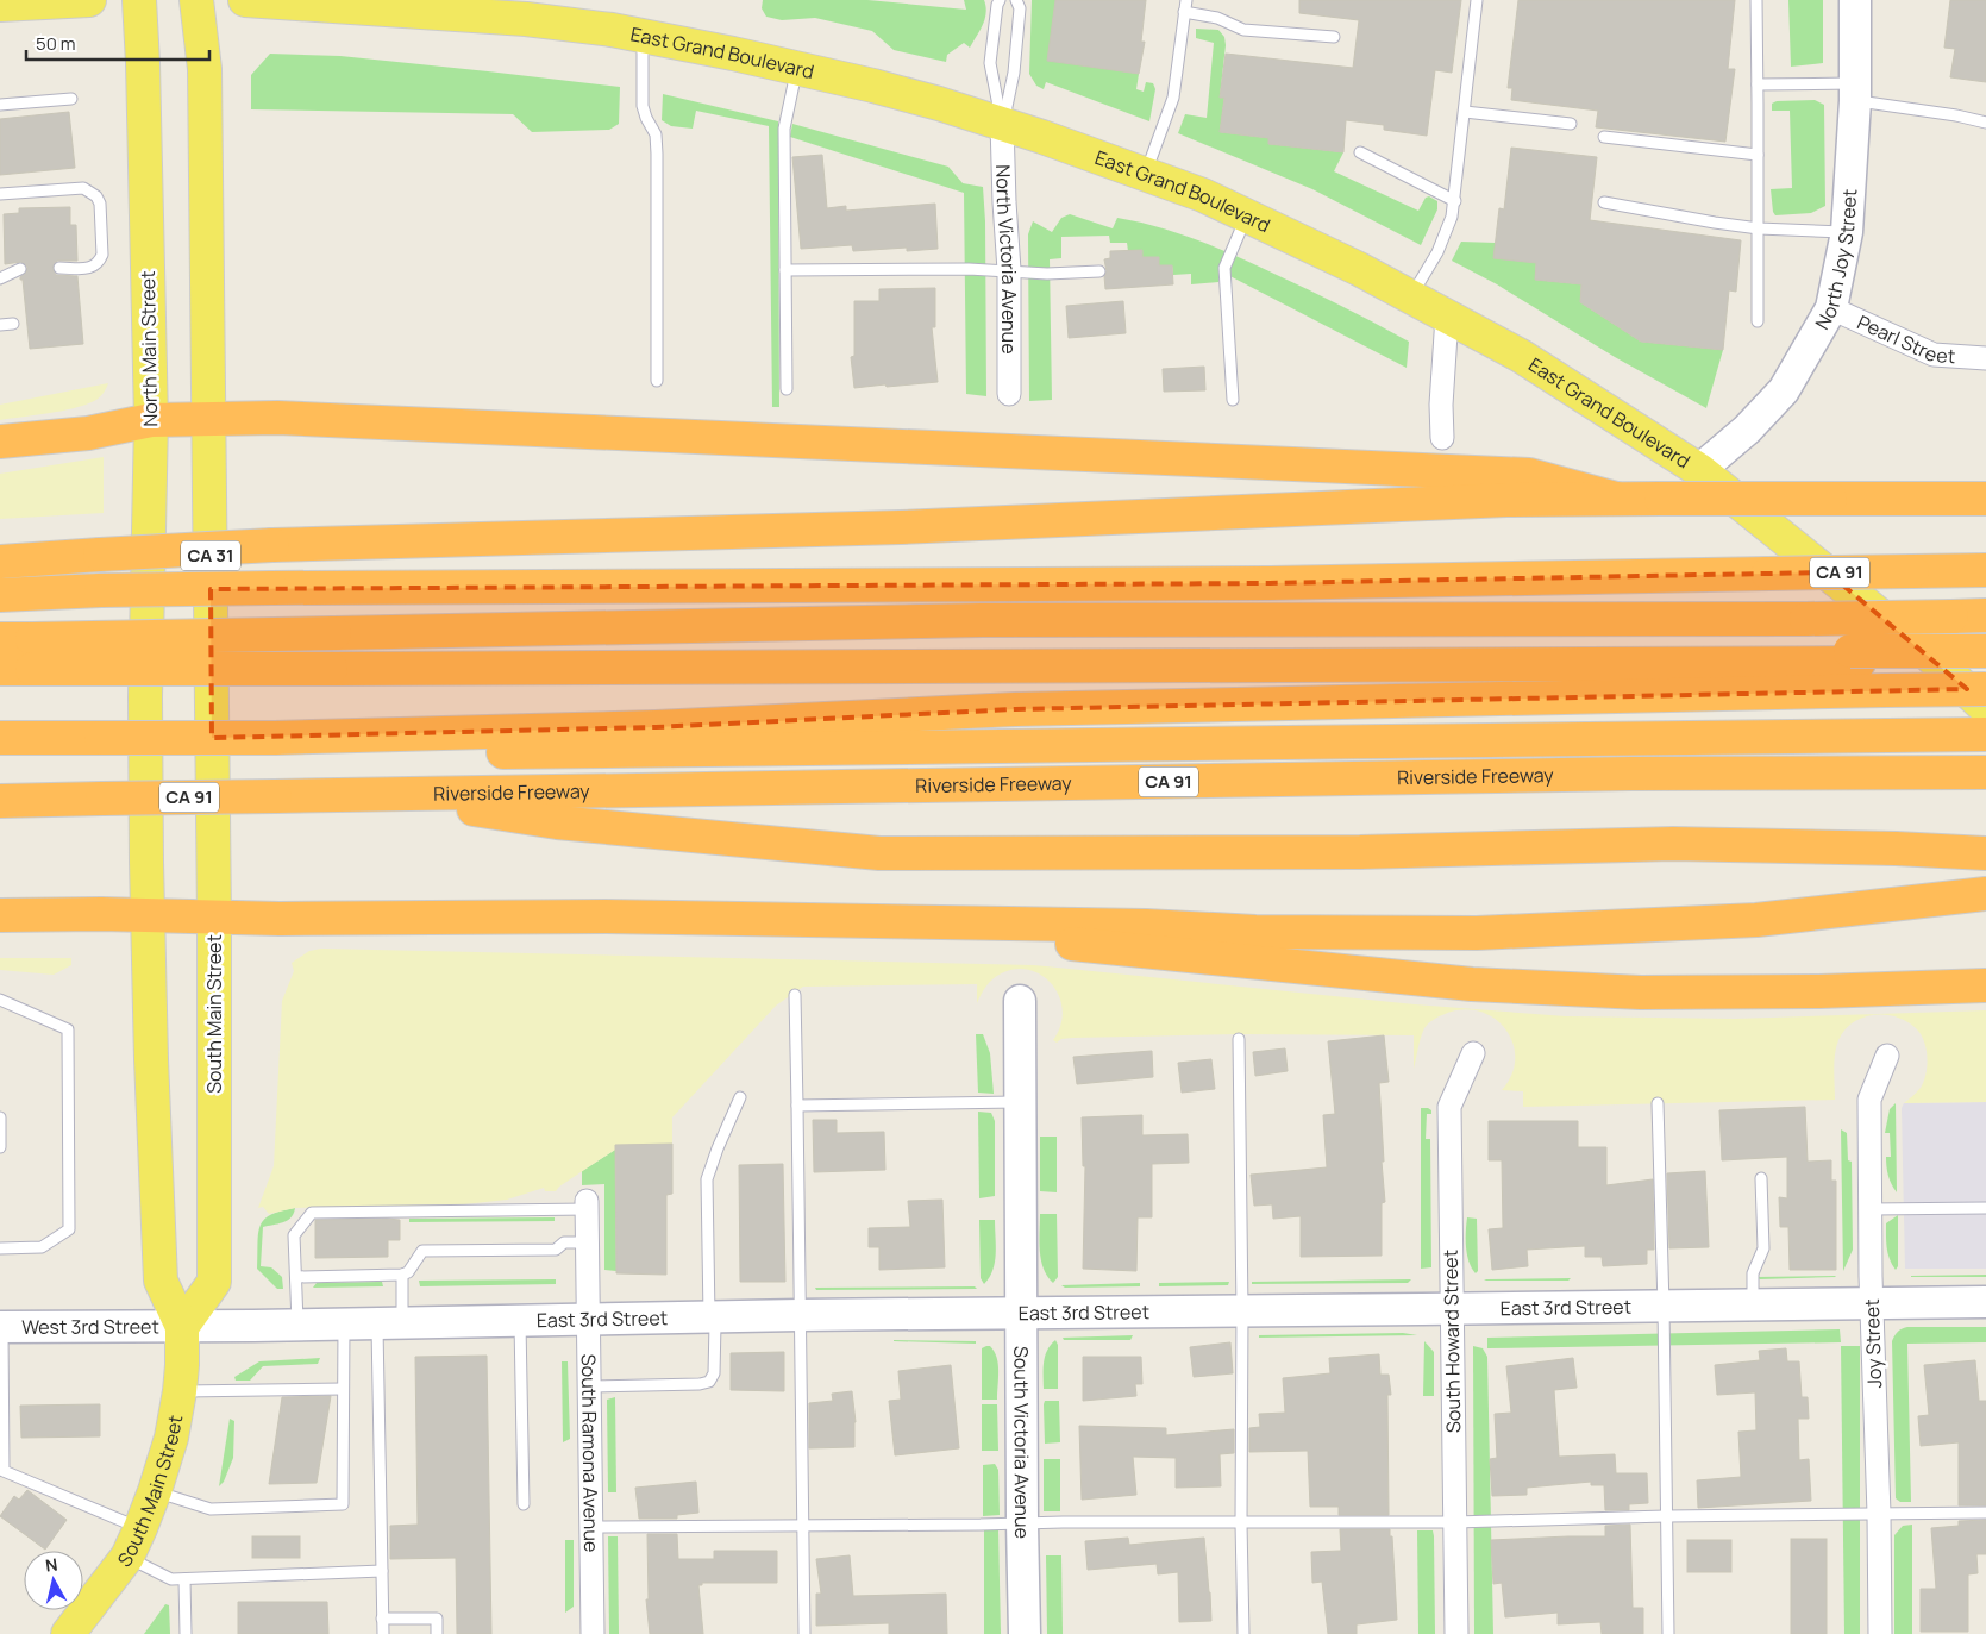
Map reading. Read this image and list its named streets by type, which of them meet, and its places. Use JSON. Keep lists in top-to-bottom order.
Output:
{
  "streets": {
    "highway": ["CA 91", "Riverside Freeway"],
    "main road": [
      "East Grand Boulevard",
      "North Main Street",
      "CA 31",
      "South Main Street"
    ],
    "street": [
      "North Joy Street",
      "North Victoria Avenue",
      "Pearl Street",
      "East 3rd Street",
      "West 3rd Street",
      "South Howard Street",
      "Joy Street",
      "South Victoria Avenue",
      "South Ramona Avenue"
    ]
  },
  "crossings": [
    ["East Grand Boulevard", "North Joy Street"],
    ["East Grand Boulevard", "North Victoria Avenue"],
    ["North Joy Street", "Pearl Street"],
    ["North Main Street", "South Main Street"],
    ["South Main Street", "East 3rd Street"],
    ["South Main Street", "West 3rd Street"],
    ["East 3rd Street", "West 3rd Street"],
    ["East 3rd Street", "South Howard Street"],
    ["East 3rd Street", "Joy Street"],
    ["East 3rd Street", "South Victoria Avenue"],
    ["East 3rd Street", "South Ramona Avenue"]
  ],
  "scale_bar": "50 m",
  "north": "top"
}
